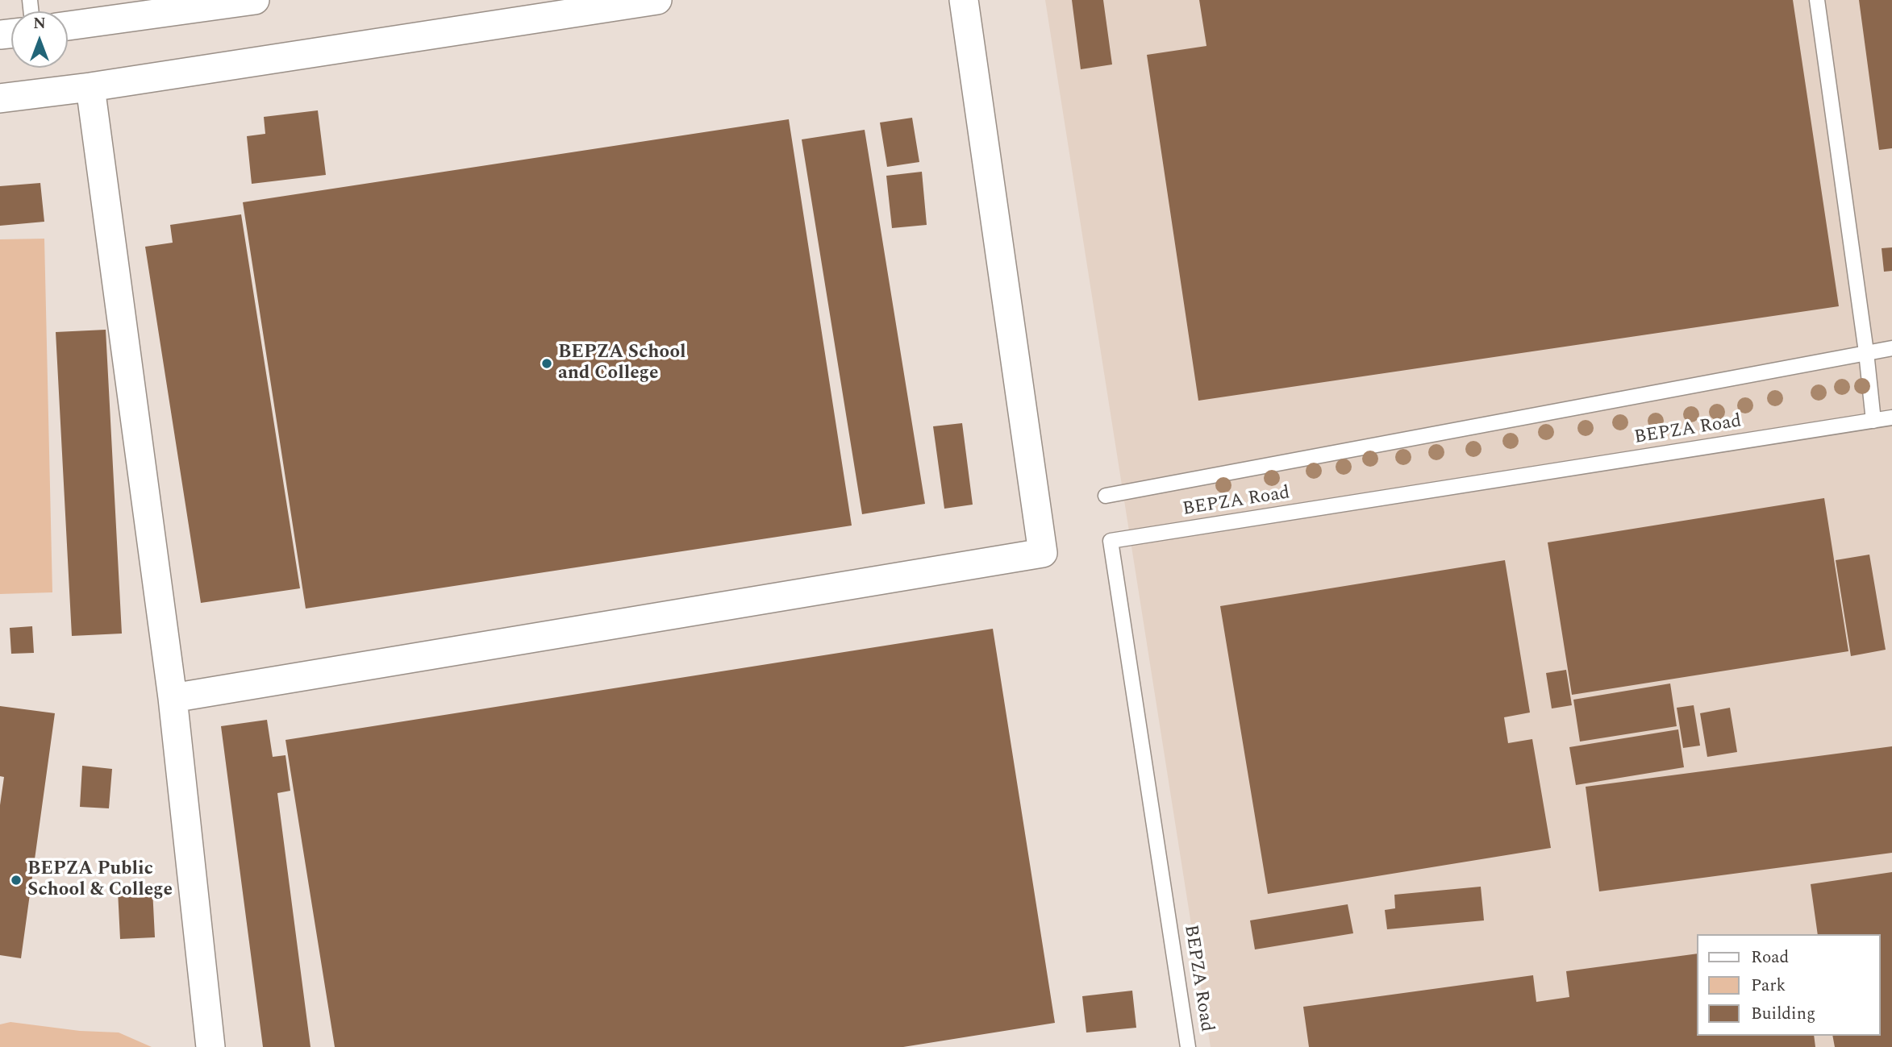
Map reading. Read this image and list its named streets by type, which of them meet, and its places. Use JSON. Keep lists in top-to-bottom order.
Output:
{
  "streets": {
    "lane": ["BEPZA Road"]
  },
  "places": ["BEPZA School and College", "BEPZA Public School & College"],
  "legend": ["Road", "Park", "Building"],
  "north": "top"
}
